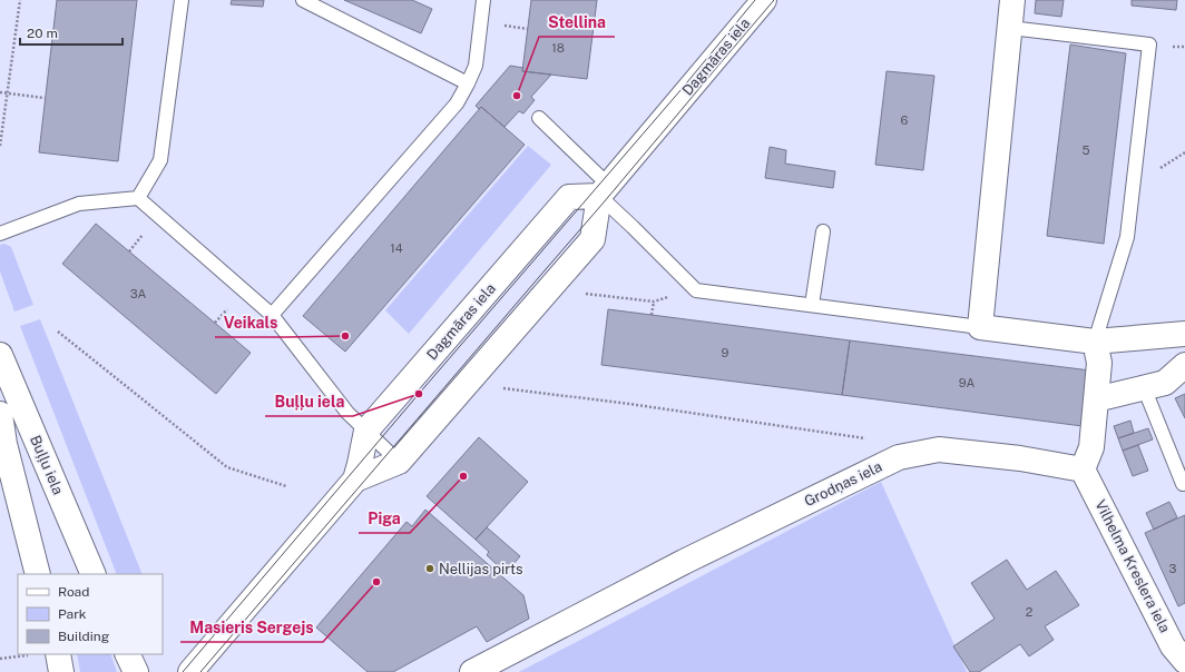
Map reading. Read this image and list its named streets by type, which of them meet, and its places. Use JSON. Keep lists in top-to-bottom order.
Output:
{
  "streets": {
    "street": [
      "Dagmāras iela",
      "Buļļu iela",
      "Grodņas iela",
      "Vilhelma Kreslera iela"
    ]
  },
  "crossings": [
    ["Grodņas iela", "Vilhelma Kreslera iela"]
  ],
  "places": [
    "Stellina",
    "Veikals",
    "Buļļu iela",
    "Piga",
    "Nellijas pirts",
    "Masieris Sergejs"
  ],
  "house_numbers": [
    "18",
    "6",
    "5",
    "14",
    "3A",
    "9",
    "9A",
    "3",
    "2"
  ],
  "legend": ["Road", "Park", "Building"],
  "scale_bar": "20 m"
}
